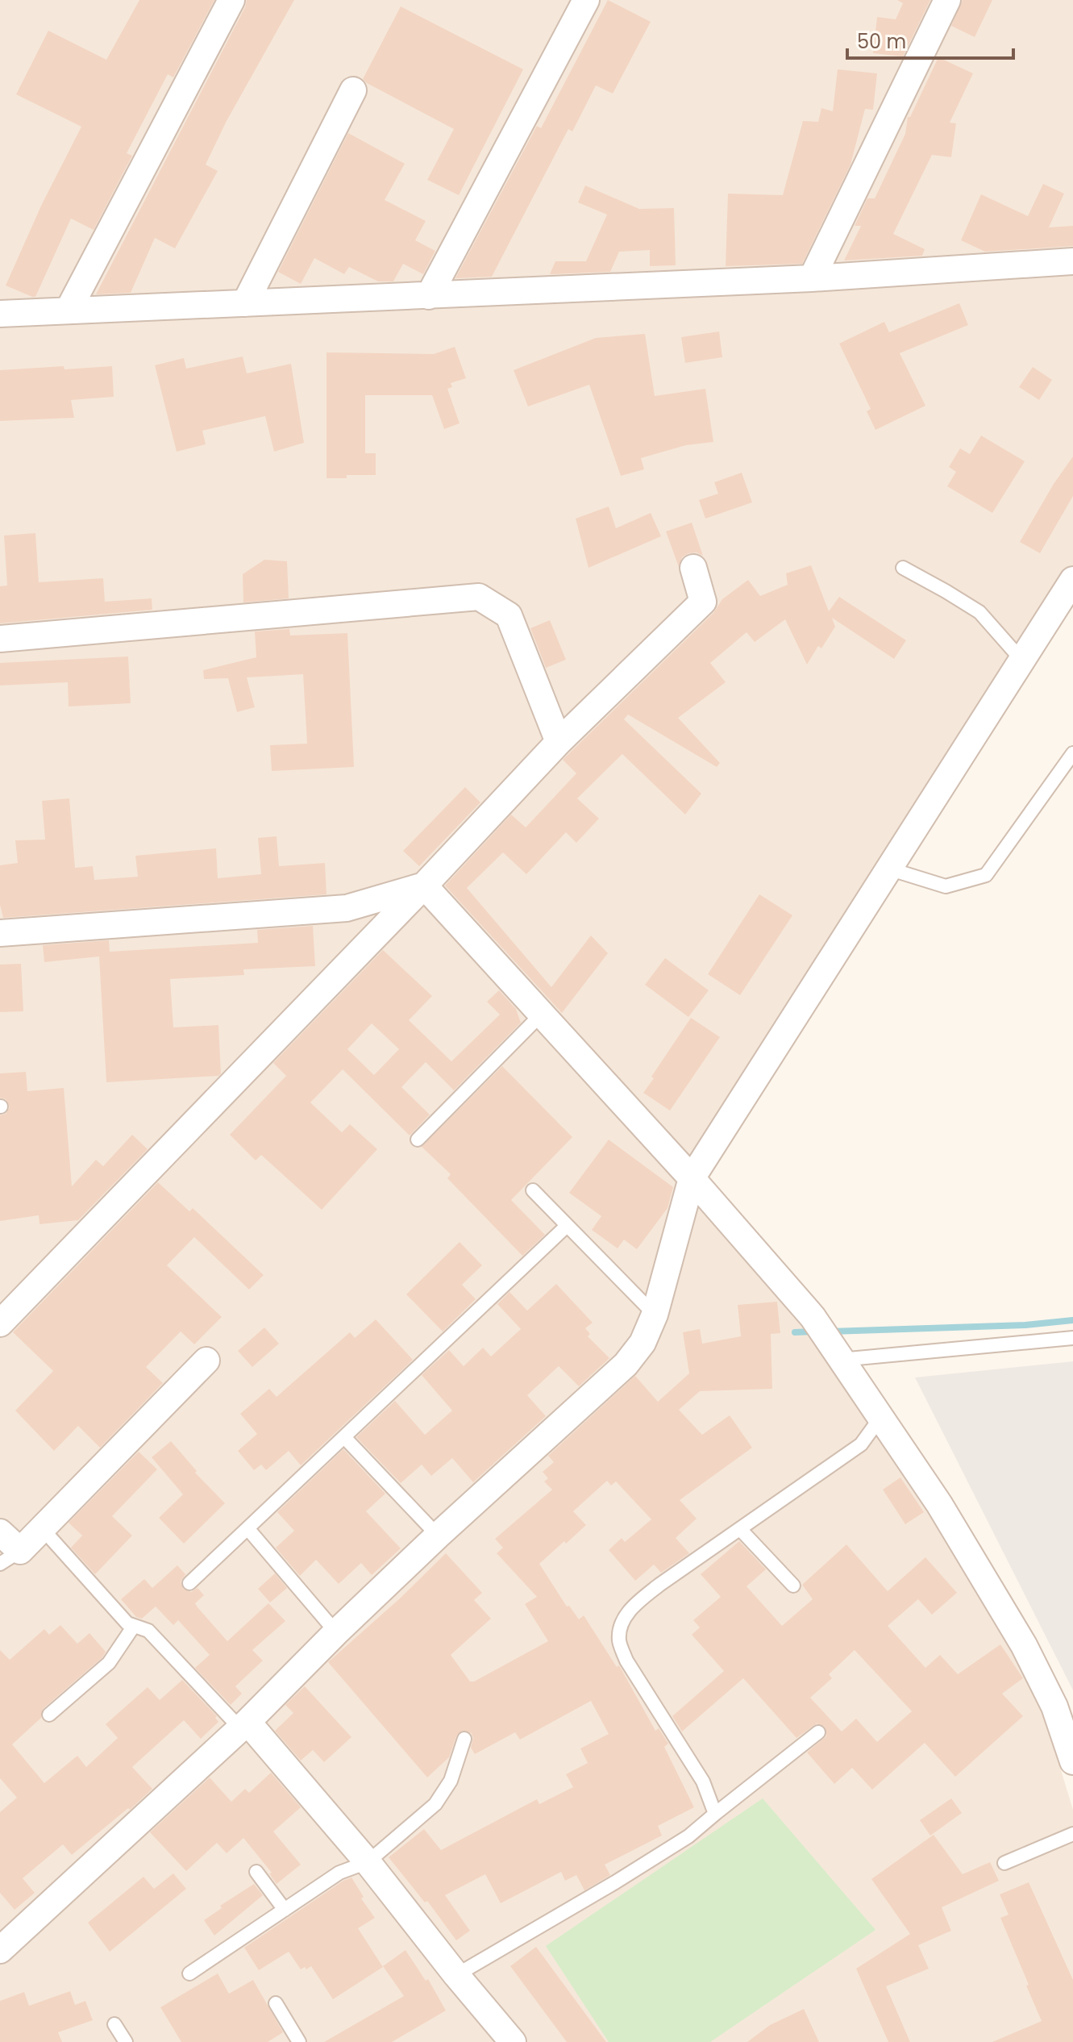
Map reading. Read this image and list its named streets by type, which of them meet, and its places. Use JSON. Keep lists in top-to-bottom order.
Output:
{
  "scale_bar": "50 m"
}
